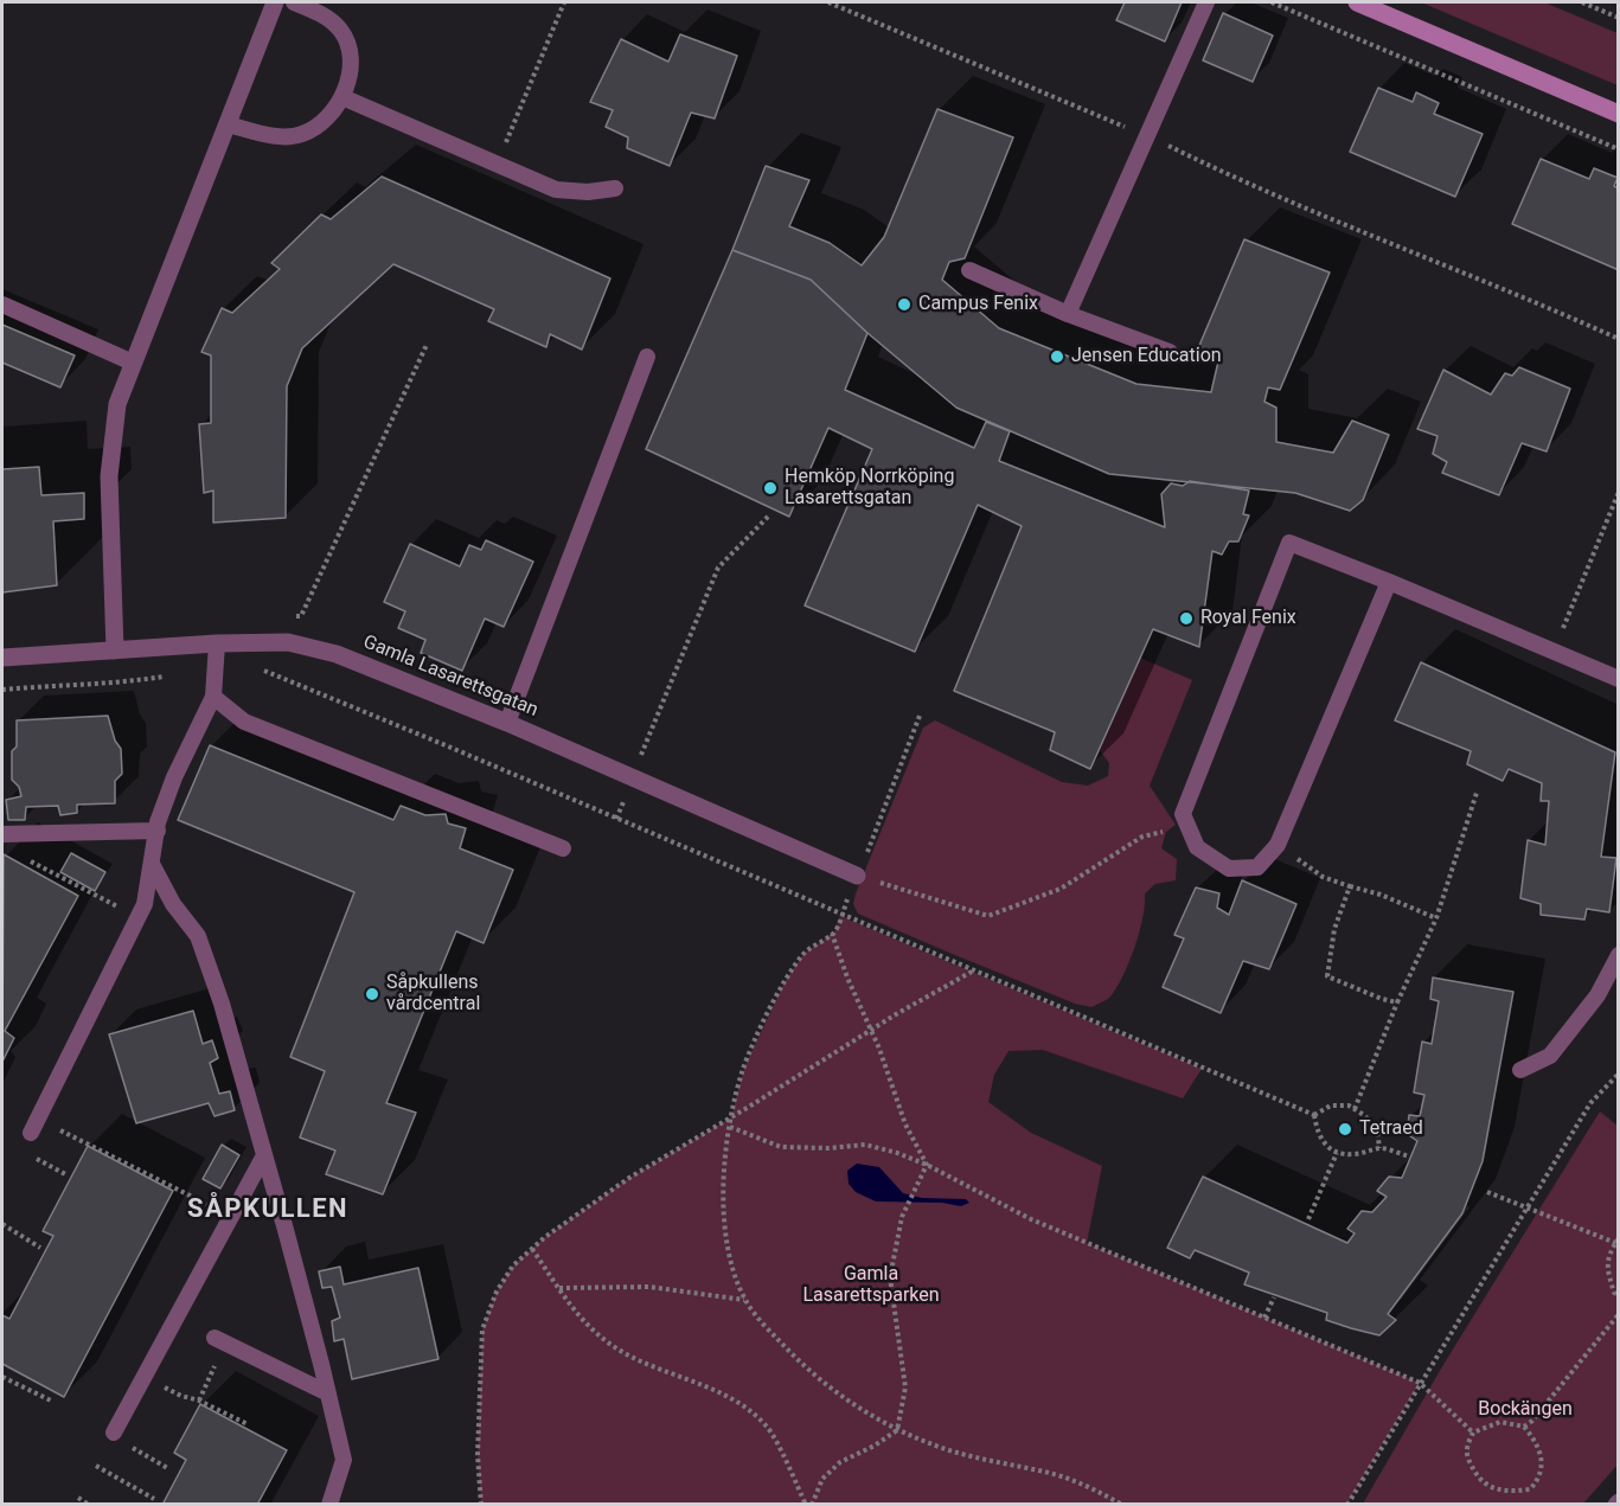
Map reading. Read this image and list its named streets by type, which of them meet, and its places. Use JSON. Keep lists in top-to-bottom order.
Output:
{
  "streets": {
    "street": ["Gamla Lasarettsgatan"]
  },
  "districts": ["SÅPKULLEN"],
  "parks": ["Gamla Lasarettsparken", "Bockängen"],
  "places": [
    "Campus Fenix",
    "Jensen Education",
    "Hemköp Norrköping Lasarettsgatan",
    "Royal Fenix",
    "Såpkullens vårdcentral",
    "Tetraed"
  ]
}
